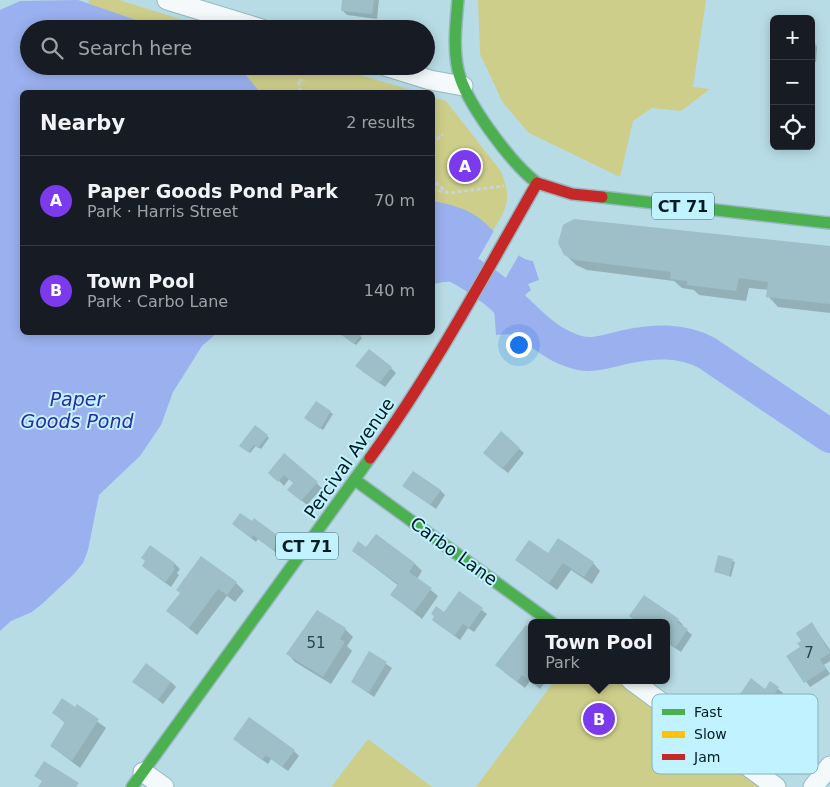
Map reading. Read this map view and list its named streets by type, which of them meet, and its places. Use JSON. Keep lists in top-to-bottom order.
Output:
{
  "streets": {
    "main road": ["CT 71", "Percival Avenue", "Carbo Lane"]
  },
  "crossings": [
    ["CT 71", "Percival Avenue"],
    ["Percival Avenue", "Carbo Lane"]
  ],
  "water": ["Paper Goods Pond"],
  "house_numbers": ["51", "7"],
  "legend": ["Fast", "Slow", "Jam"],
  "page": {
    "map_buttons": ["+", "−"],
    "search": "Search here",
    "heading": ["Nearby", "2 results"],
    "pins": ["A", "B"],
    "list": [
      {
        "mark": "A",
        "name": "Paper Goods Pond Park",
        "note": "Park · Harris Street",
        "value": "70 m"
      },
      {
        "mark": "B",
        "name": "Town Pool",
        "note": "Park · Carbo Lane",
        "value": "140 m"
      }
    ],
    "popup": ["Town Pool", "Park"]
  }
}
